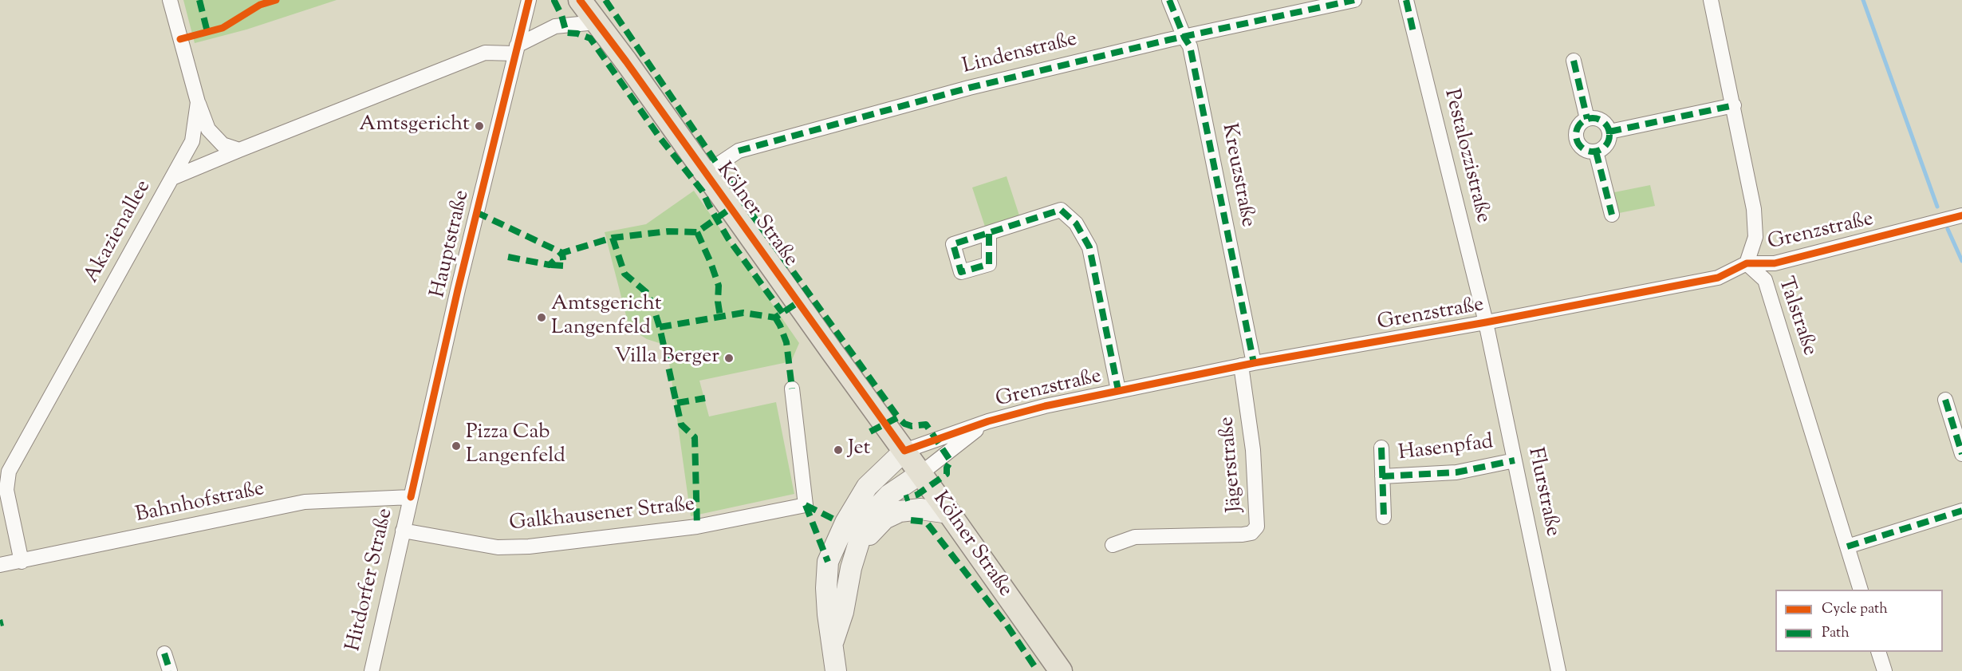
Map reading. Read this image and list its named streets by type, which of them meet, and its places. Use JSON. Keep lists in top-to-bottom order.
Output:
{
  "streets": {
    "main road": ["Kölner Straße"],
    "street": [
      "Lindenstraße",
      "Pestalozzistraße",
      "Kreuzstraße",
      "Akazienallee",
      "Grenzstraße",
      "Hauptstraße",
      "Talstraße",
      "Hasenpfad",
      "Jägerstraße",
      "Flurstraße",
      "Bahnhofstraße",
      "Galkhausener Straße",
      "Hitdorfer Straße"
    ]
  },
  "crossings": [
    ["Lindenstraße", "Kreuzstraße"],
    ["Lindenstraße", "Kölner Straße"],
    ["Pestalozzistraße", "Grenzstraße"],
    ["Pestalozzistraße", "Flurstraße"],
    ["Kreuzstraße", "Grenzstraße"],
    ["Kreuzstraße", "Jägerstraße"],
    ["Kölner Straße", "Grenzstraße"],
    ["Akazienallee", "Hauptstraße"],
    ["Akazienallee", "Bahnhofstraße"],
    ["Grenzstraße", "Talstraße"],
    ["Grenzstraße", "Jägerstraße"],
    ["Grenzstraße", "Flurstraße"],
    ["Hauptstraße", "Bahnhofstraße"],
    ["Hauptstraße", "Hitdorfer Straße"],
    ["Hasenpfad", "Flurstraße"],
    ["Bahnhofstraße", "Hitdorfer Straße"],
    ["Galkhausener Straße", "Hitdorfer Straße"]
  ],
  "places": [
    "Amtsgericht",
    "Amtsgericht Langenfeld",
    "Villa Berger",
    "Pizza Cab Langenfeld",
    "Jet"
  ],
  "legend": ["Cycle path", "Path"]
}
